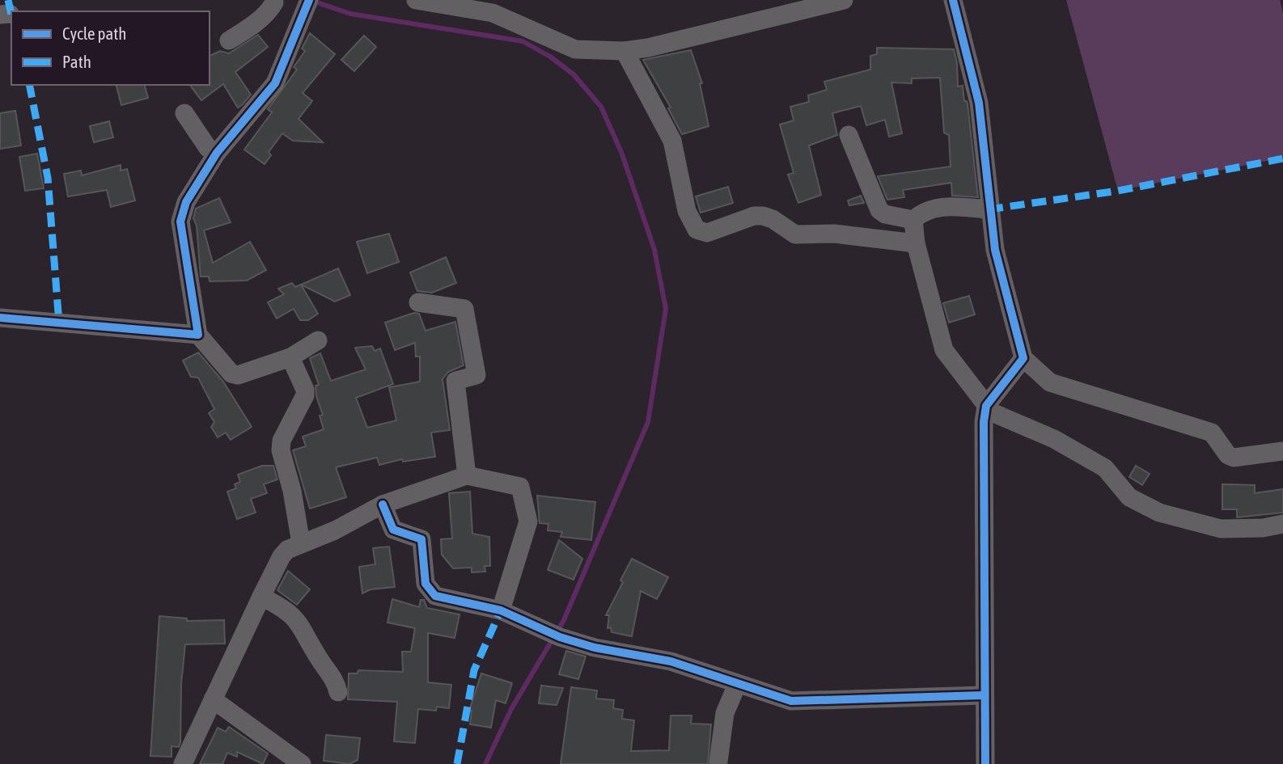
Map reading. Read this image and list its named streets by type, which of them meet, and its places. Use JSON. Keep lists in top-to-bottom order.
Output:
{
  "legend": ["Cycle path", "Path"]
}
